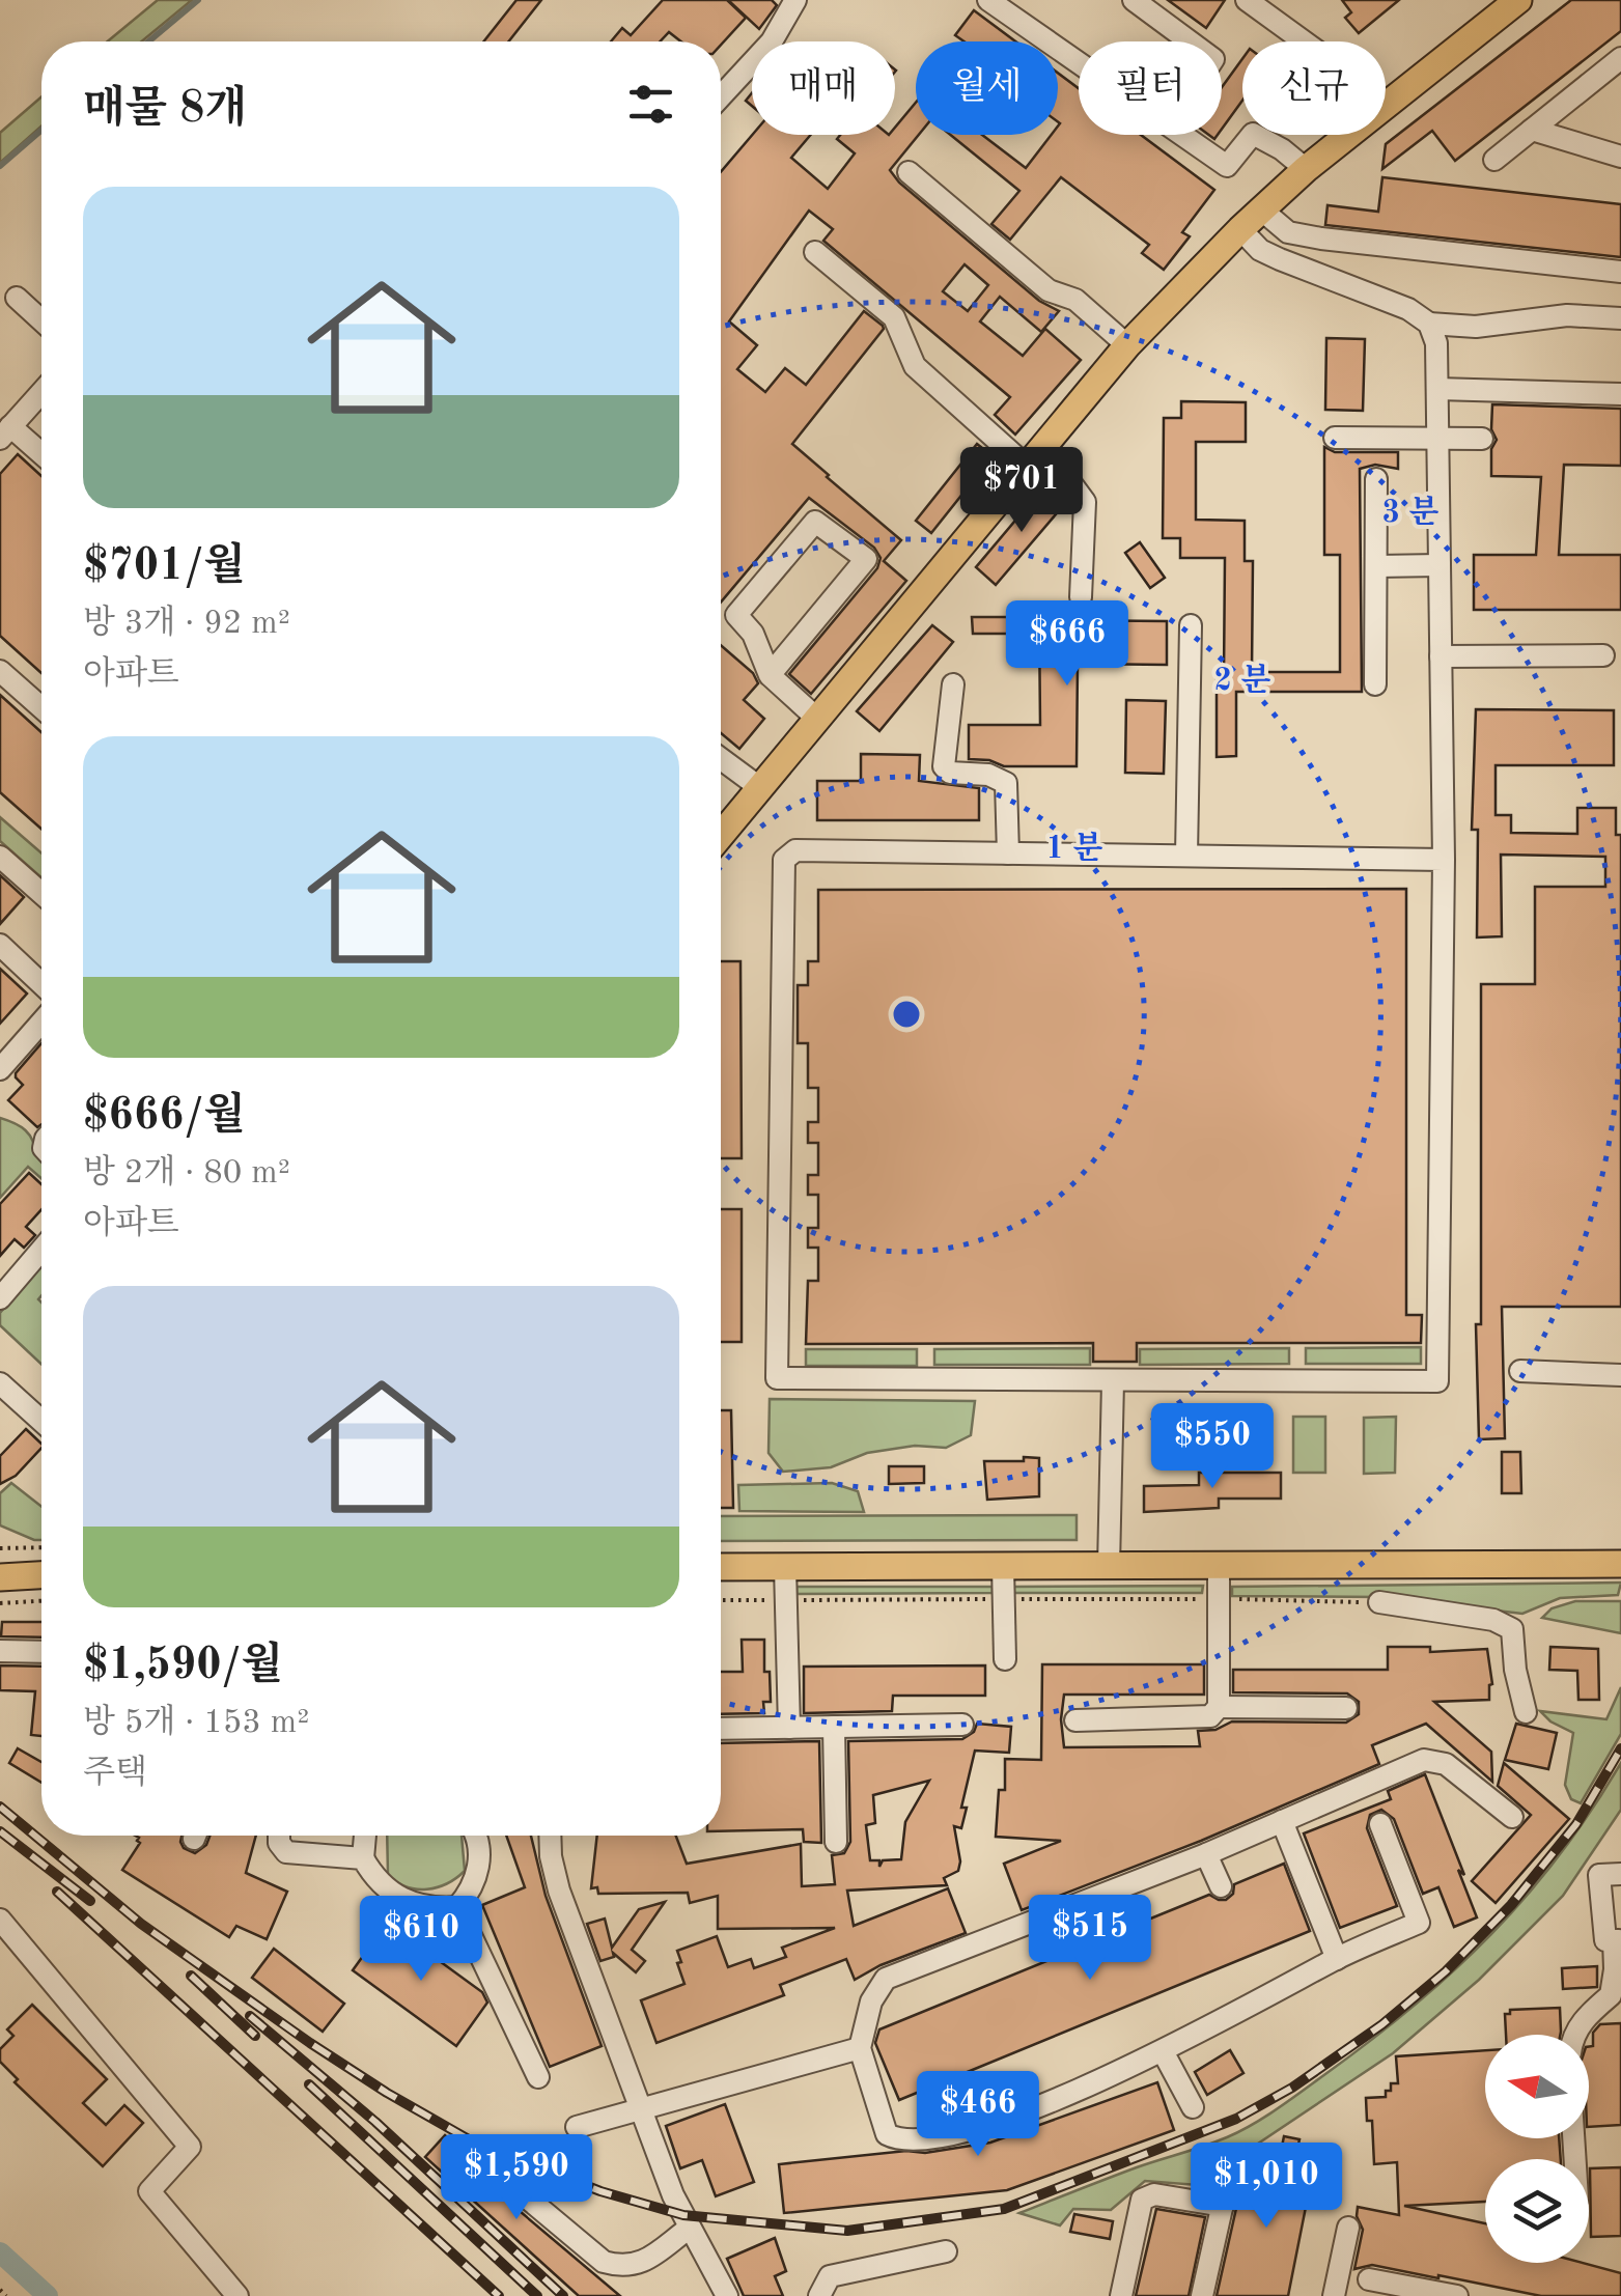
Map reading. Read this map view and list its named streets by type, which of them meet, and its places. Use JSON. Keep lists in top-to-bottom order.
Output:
{
  "north": "left",
  "page": {
    "chip": [
      "매매",
      "월세",
      "필터",
      "신규"
    ],
    "heading": "매물 8개",
    "list": [
      {
        "name": "$701/월",
        "note": "방 3개 · 92 m² · 아파트"
      },
      {
        "name": "$666/월",
        "note": "방 2개 · 80 m² · 아파트"
      },
      {
        "name": "$1,590/월",
        "note": "방 5개 · 153 m² · 주택"
      }
    ],
    "price": [
      "$701",
      "$666",
      "$550",
      "$515",
      "$610",
      "$466",
      "$1,590",
      "$1,010"
    ]
  },
  "rings": ["3 분", "2 분", "1 분"]
}
